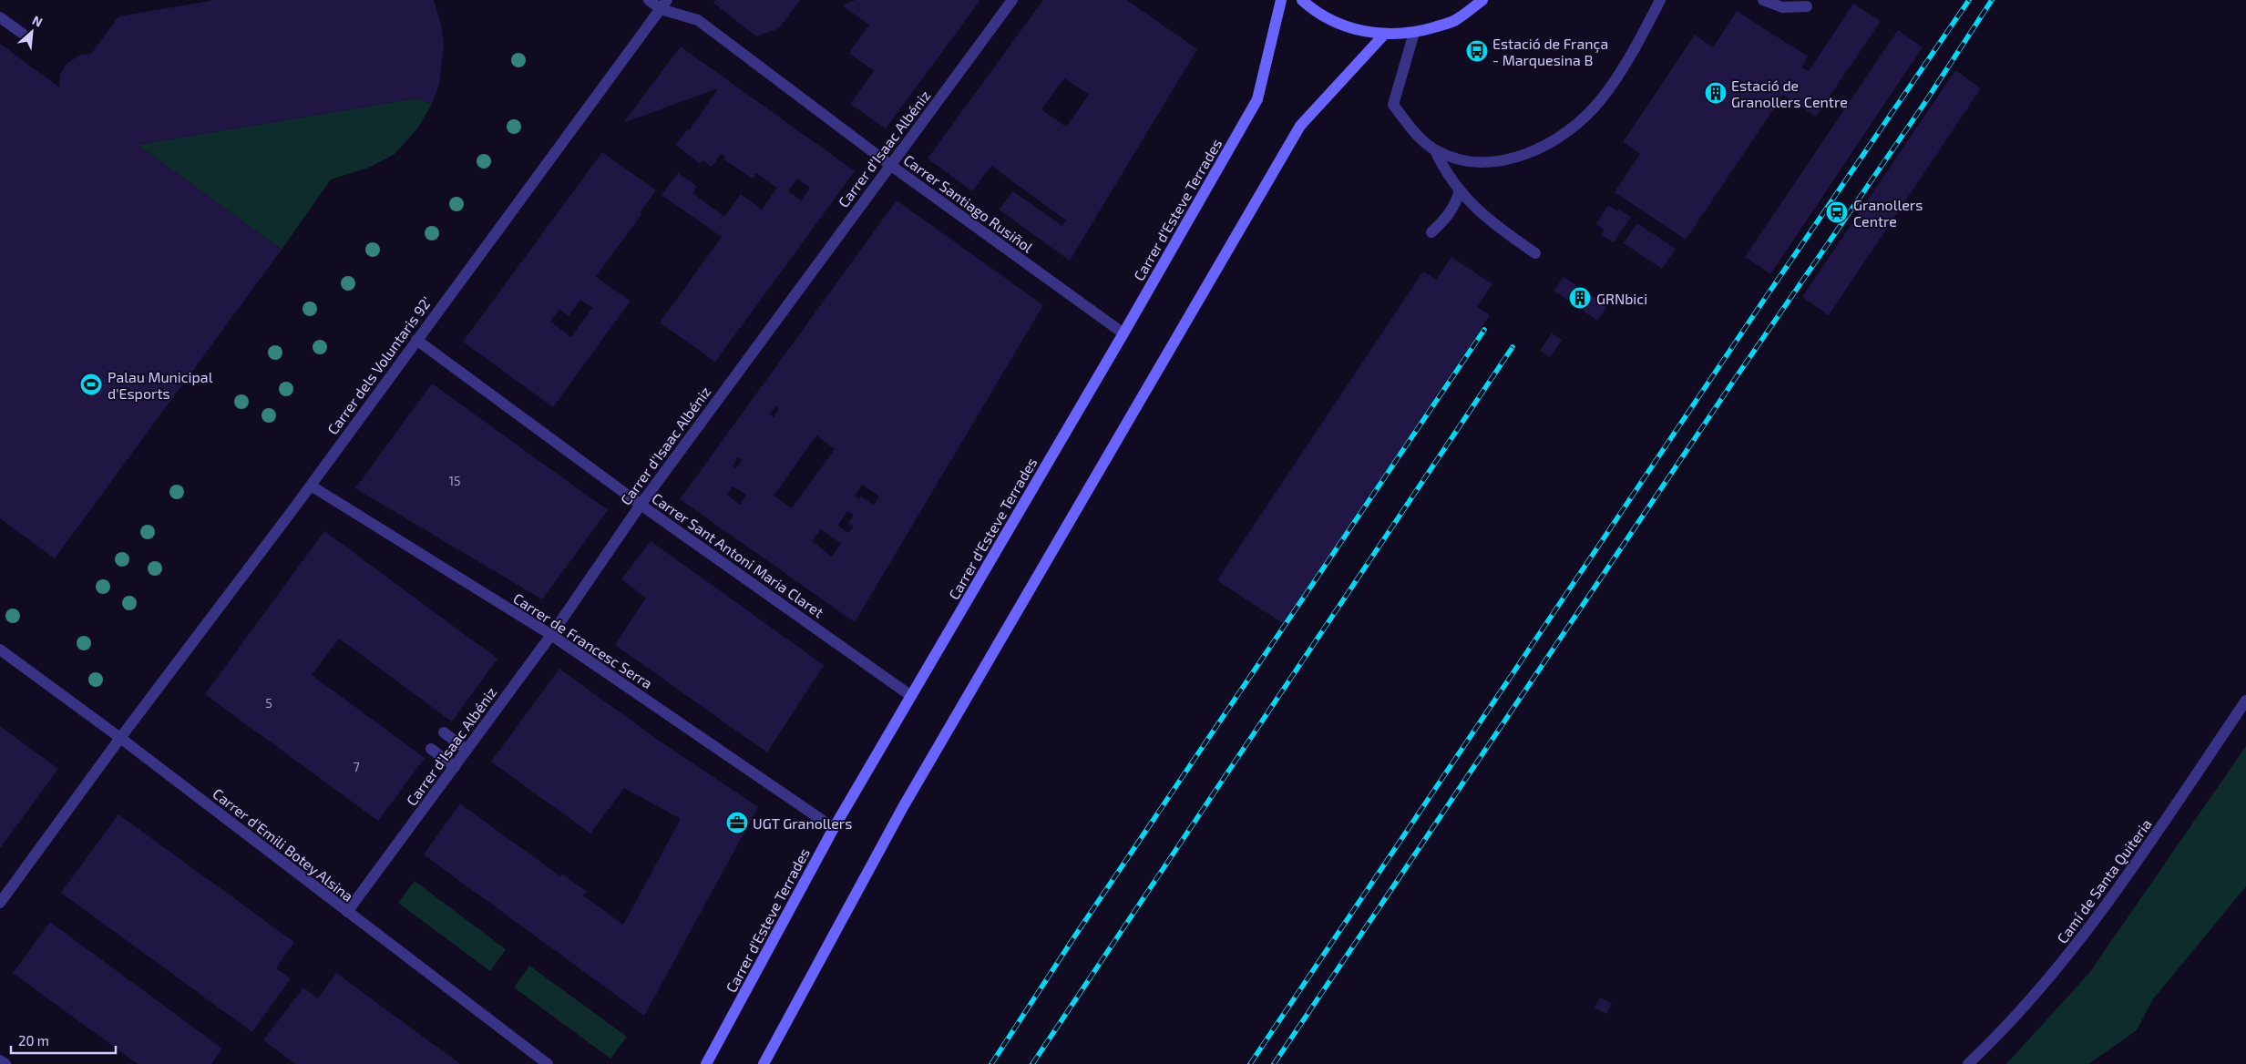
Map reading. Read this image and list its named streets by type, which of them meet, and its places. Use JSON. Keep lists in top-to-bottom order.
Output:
{
  "streets": {
    "street": [
      "Carrer d'Isaac Albéniz",
      "Carrer Santiago Rusiñol",
      "Carrer d'Esteve Terrades",
      "Carrer dels Voluntaris 92'",
      "Carrer Sant Antoni Maria Claret",
      "Carrer de Francesc Serra",
      "Carrer d'Emili Botey Alsina",
      "Camí de Santa Quiteria"
    ]
  },
  "crossings": [
    ["Carrer d'Isaac Albéniz", "Carrer Santiago Rusiñol"],
    ["Carrer d'Isaac Albéniz", "Carrer Sant Antoni Maria Claret"],
    ["Carrer d'Isaac Albéniz", "Carrer de Francesc Serra"],
    ["Carrer d'Isaac Albéniz", "Carrer d'Emili Botey Alsina"],
    ["Carrer Santiago Rusiñol", "Carrer d'Esteve Terrades"],
    ["Carrer Santiago Rusiñol", "Carrer dels Voluntaris 92'"],
    ["Carrer d'Esteve Terrades", "Carrer Sant Antoni Maria Claret"],
    ["Carrer d'Esteve Terrades", "Carrer de Francesc Serra"],
    ["Carrer dels Voluntaris 92'", "Carrer Sant Antoni Maria Claret"],
    ["Carrer dels Voluntaris 92'", "Carrer de Francesc Serra"],
    ["Carrer dels Voluntaris 92'", "Carrer d'Emili Botey Alsina"]
  ],
  "places": {
    "bus stop": ["Estació de França - Marquesina B"],
    "building": ["Estació de Granollers Centre", "GRNbici"],
    "station": ["Granollers Centre"],
    "sports": ["Palau Municipal d'Esports"],
    "office": ["UGT Granollers"]
  },
  "house_numbers": ["15", "5", "7"],
  "scale_bar": "20 m",
  "north": "top right"
}
